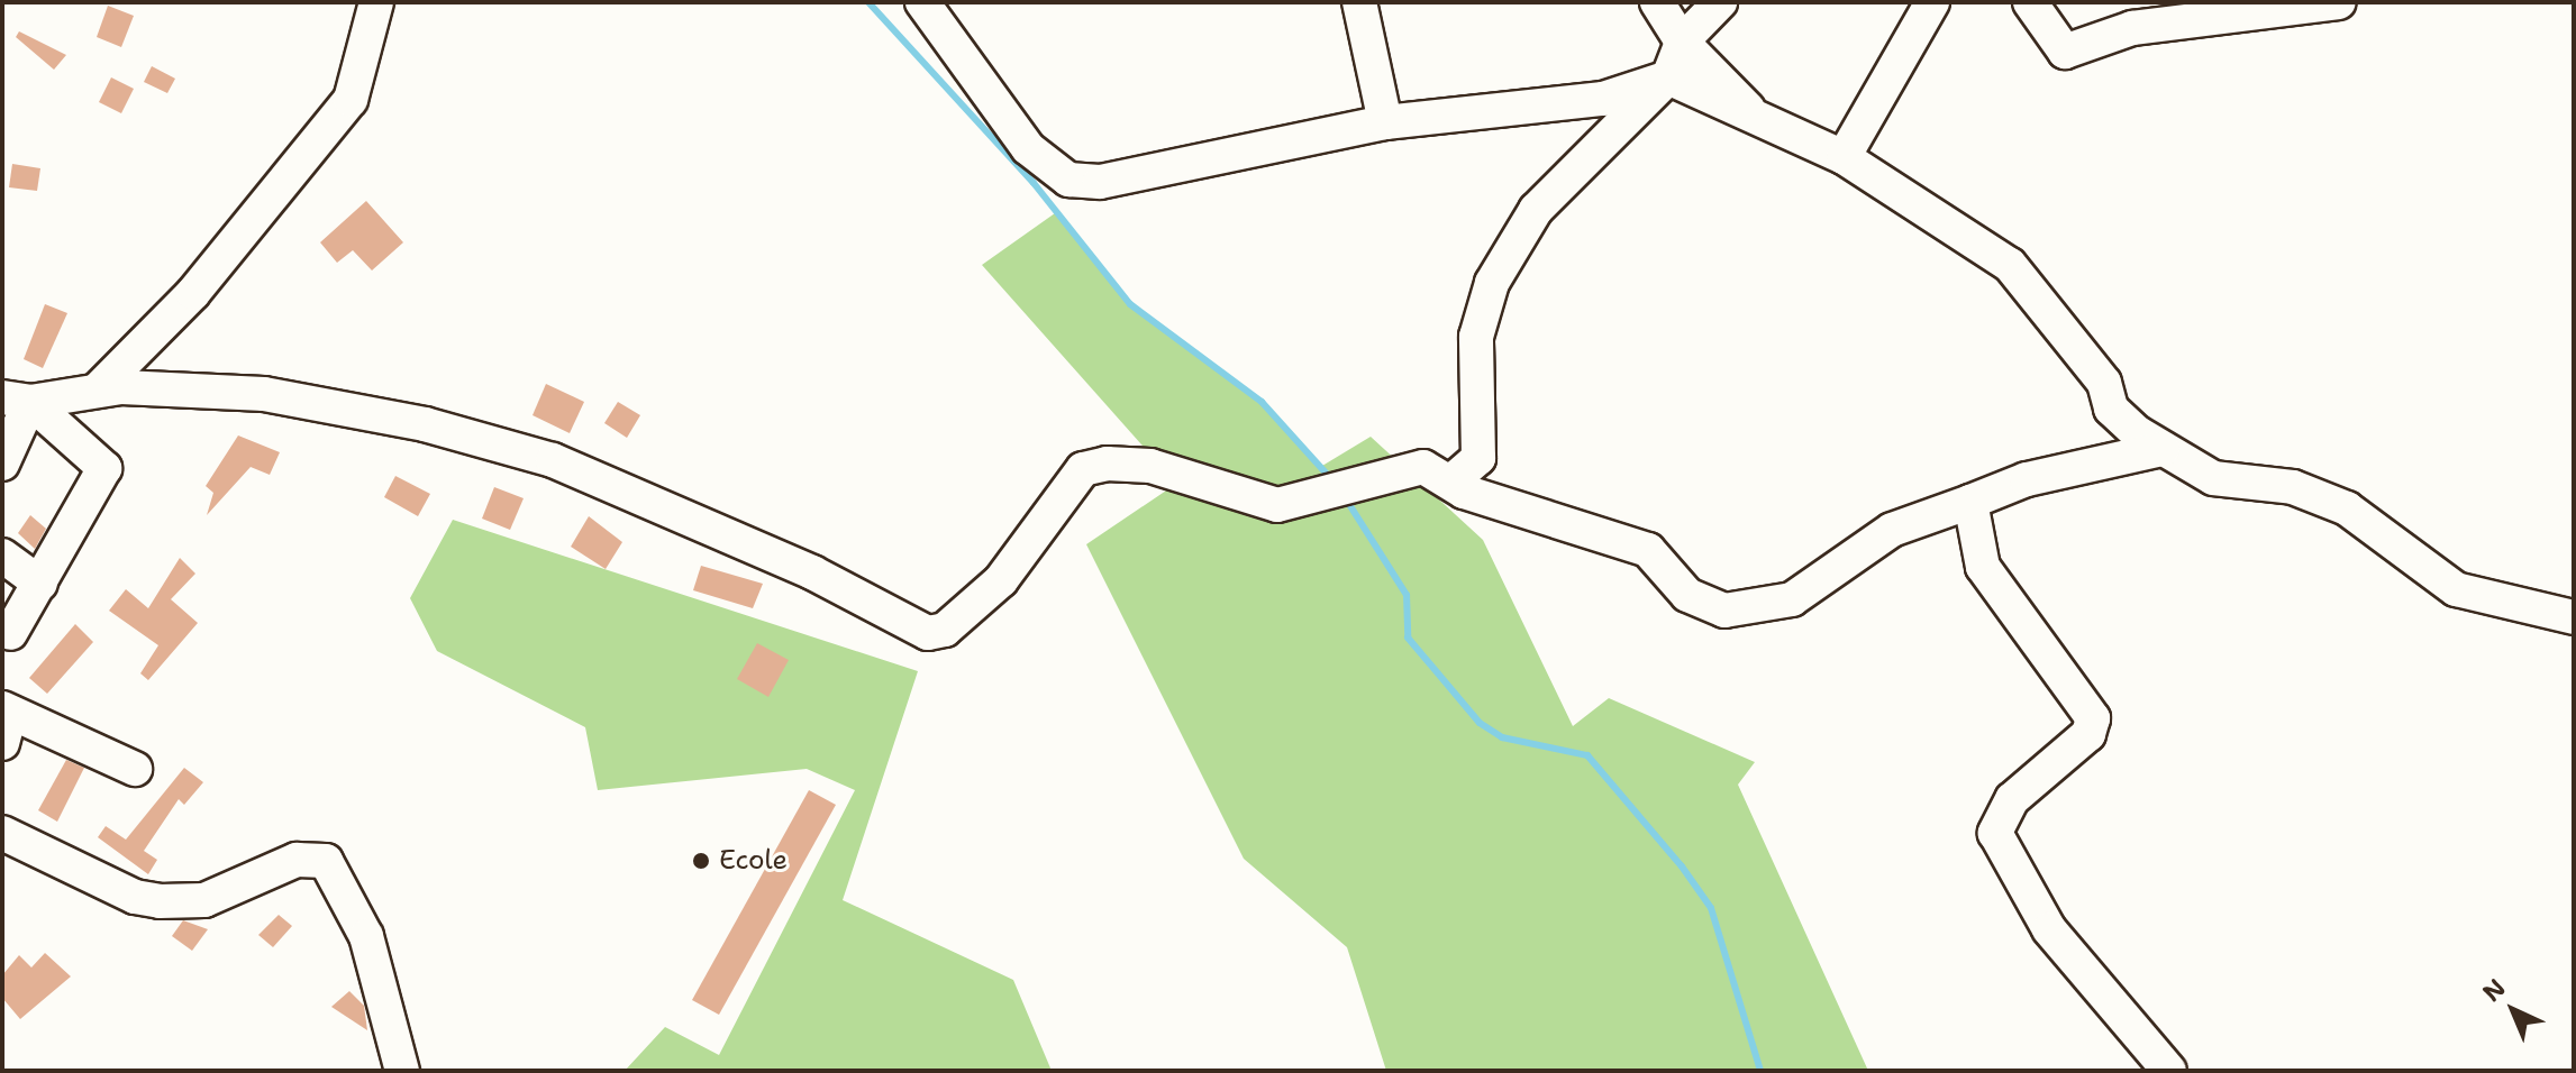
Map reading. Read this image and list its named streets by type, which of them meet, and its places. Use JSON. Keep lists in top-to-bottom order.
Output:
{
  "places": ["Ecole"],
  "north": "top left"
}
